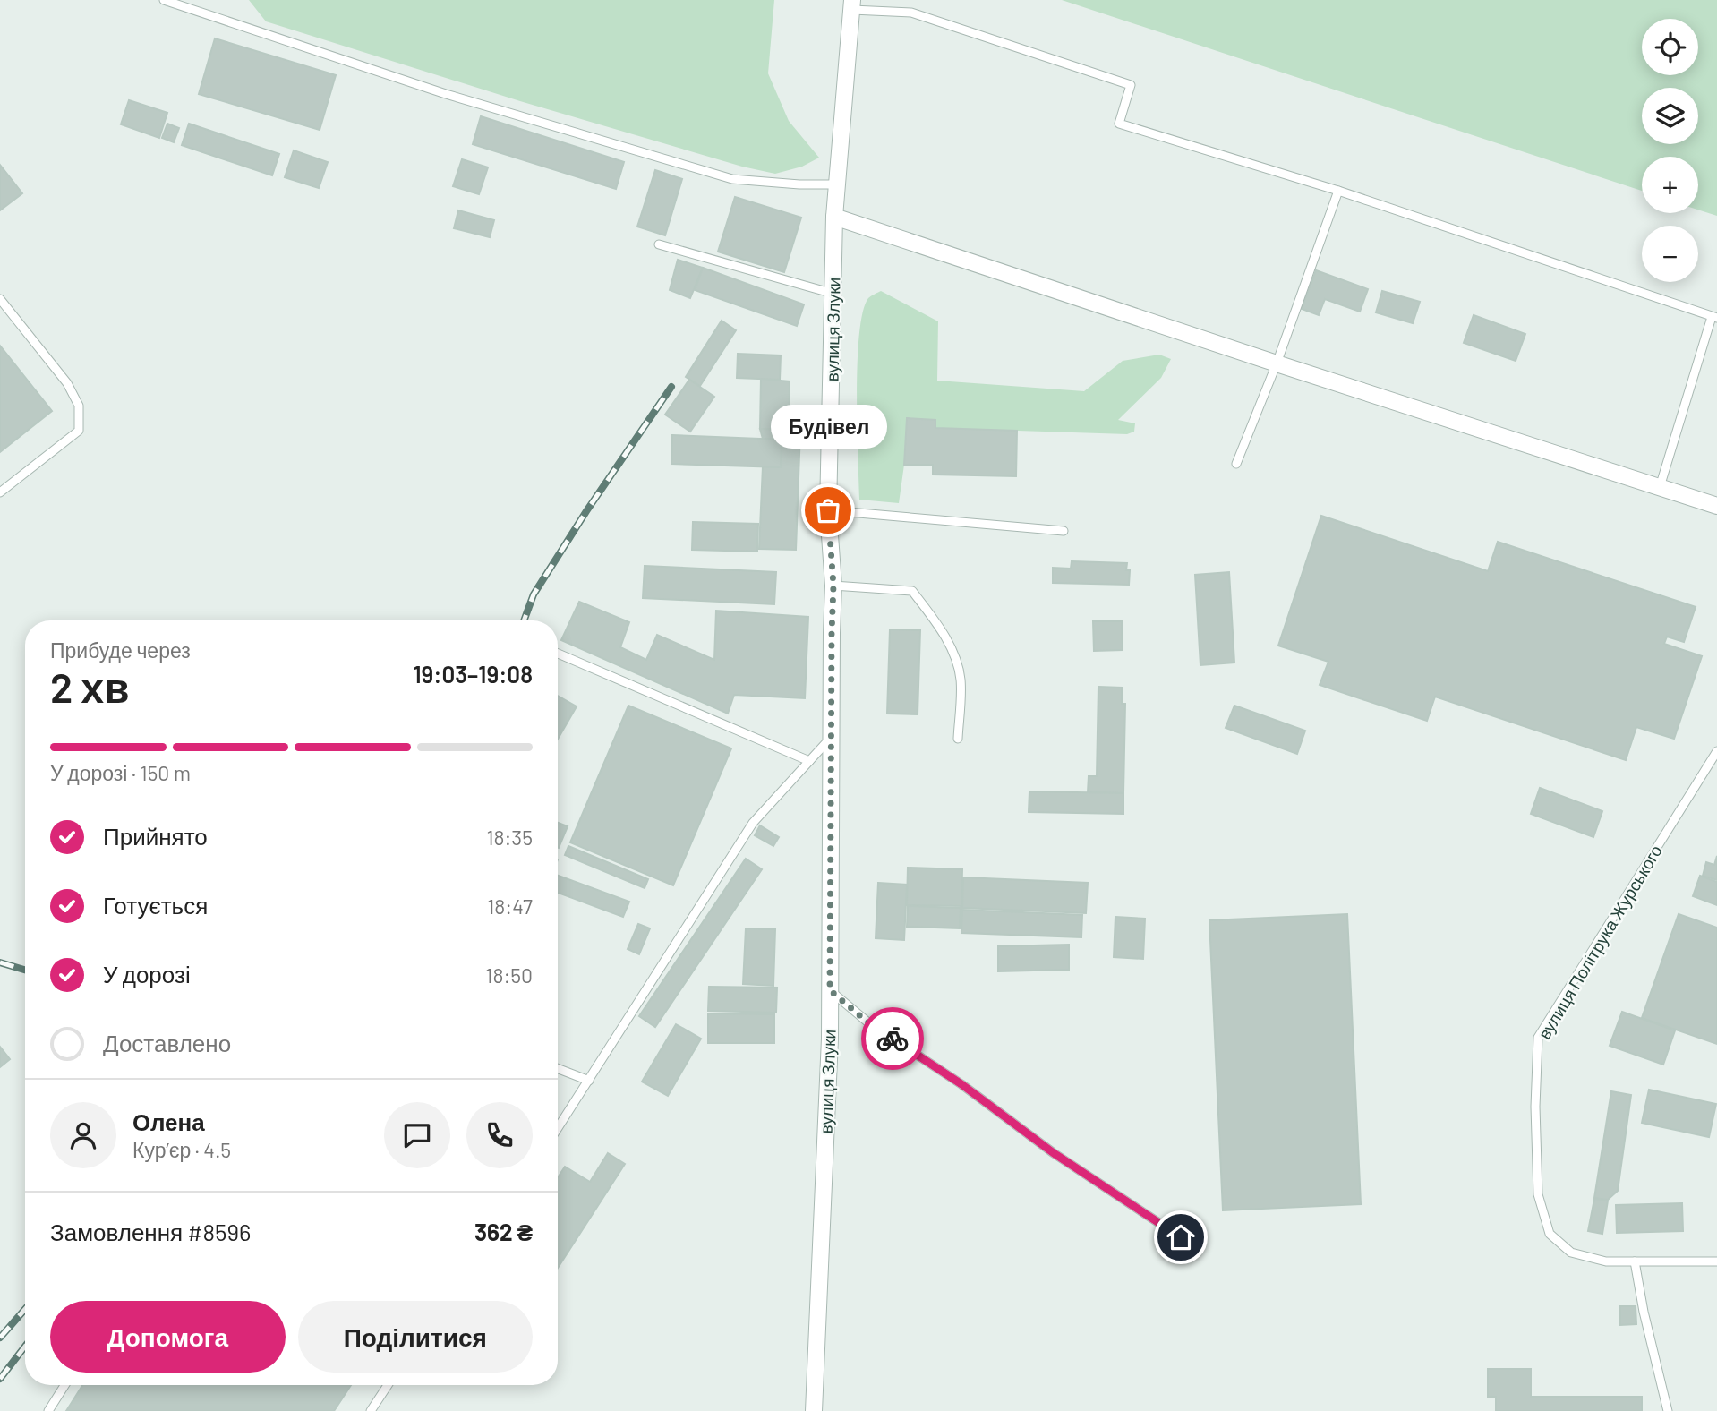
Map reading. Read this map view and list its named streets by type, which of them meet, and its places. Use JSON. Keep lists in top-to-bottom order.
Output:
{
  "streets": {
    "street": ["вулиця Злуки"],
    "lane": ["вулиця Політрука Журського"]
  },
  "places": ["Будівел"],
  "page": {
    "map_buttons": ["+", "−"],
    "bubble": "Будівел",
    "heading": ["2 хв", "Прибуде через", "19:03–19:08"],
    "panel": [
      "Олена",
      "Кур’єр · 4.5",
      "Замовлення #8596",
      "362 ₴"
    ],
    "bar": "У дорозі · 150 m",
    "list": [
      ["Прийнято", "18:35"],
      ["Готується", "18:47"],
      ["У дорозі", "18:50"],
      "Доставлено"
    ],
    "buttons": ["Допомога", "Поділитися"]
  }
}
